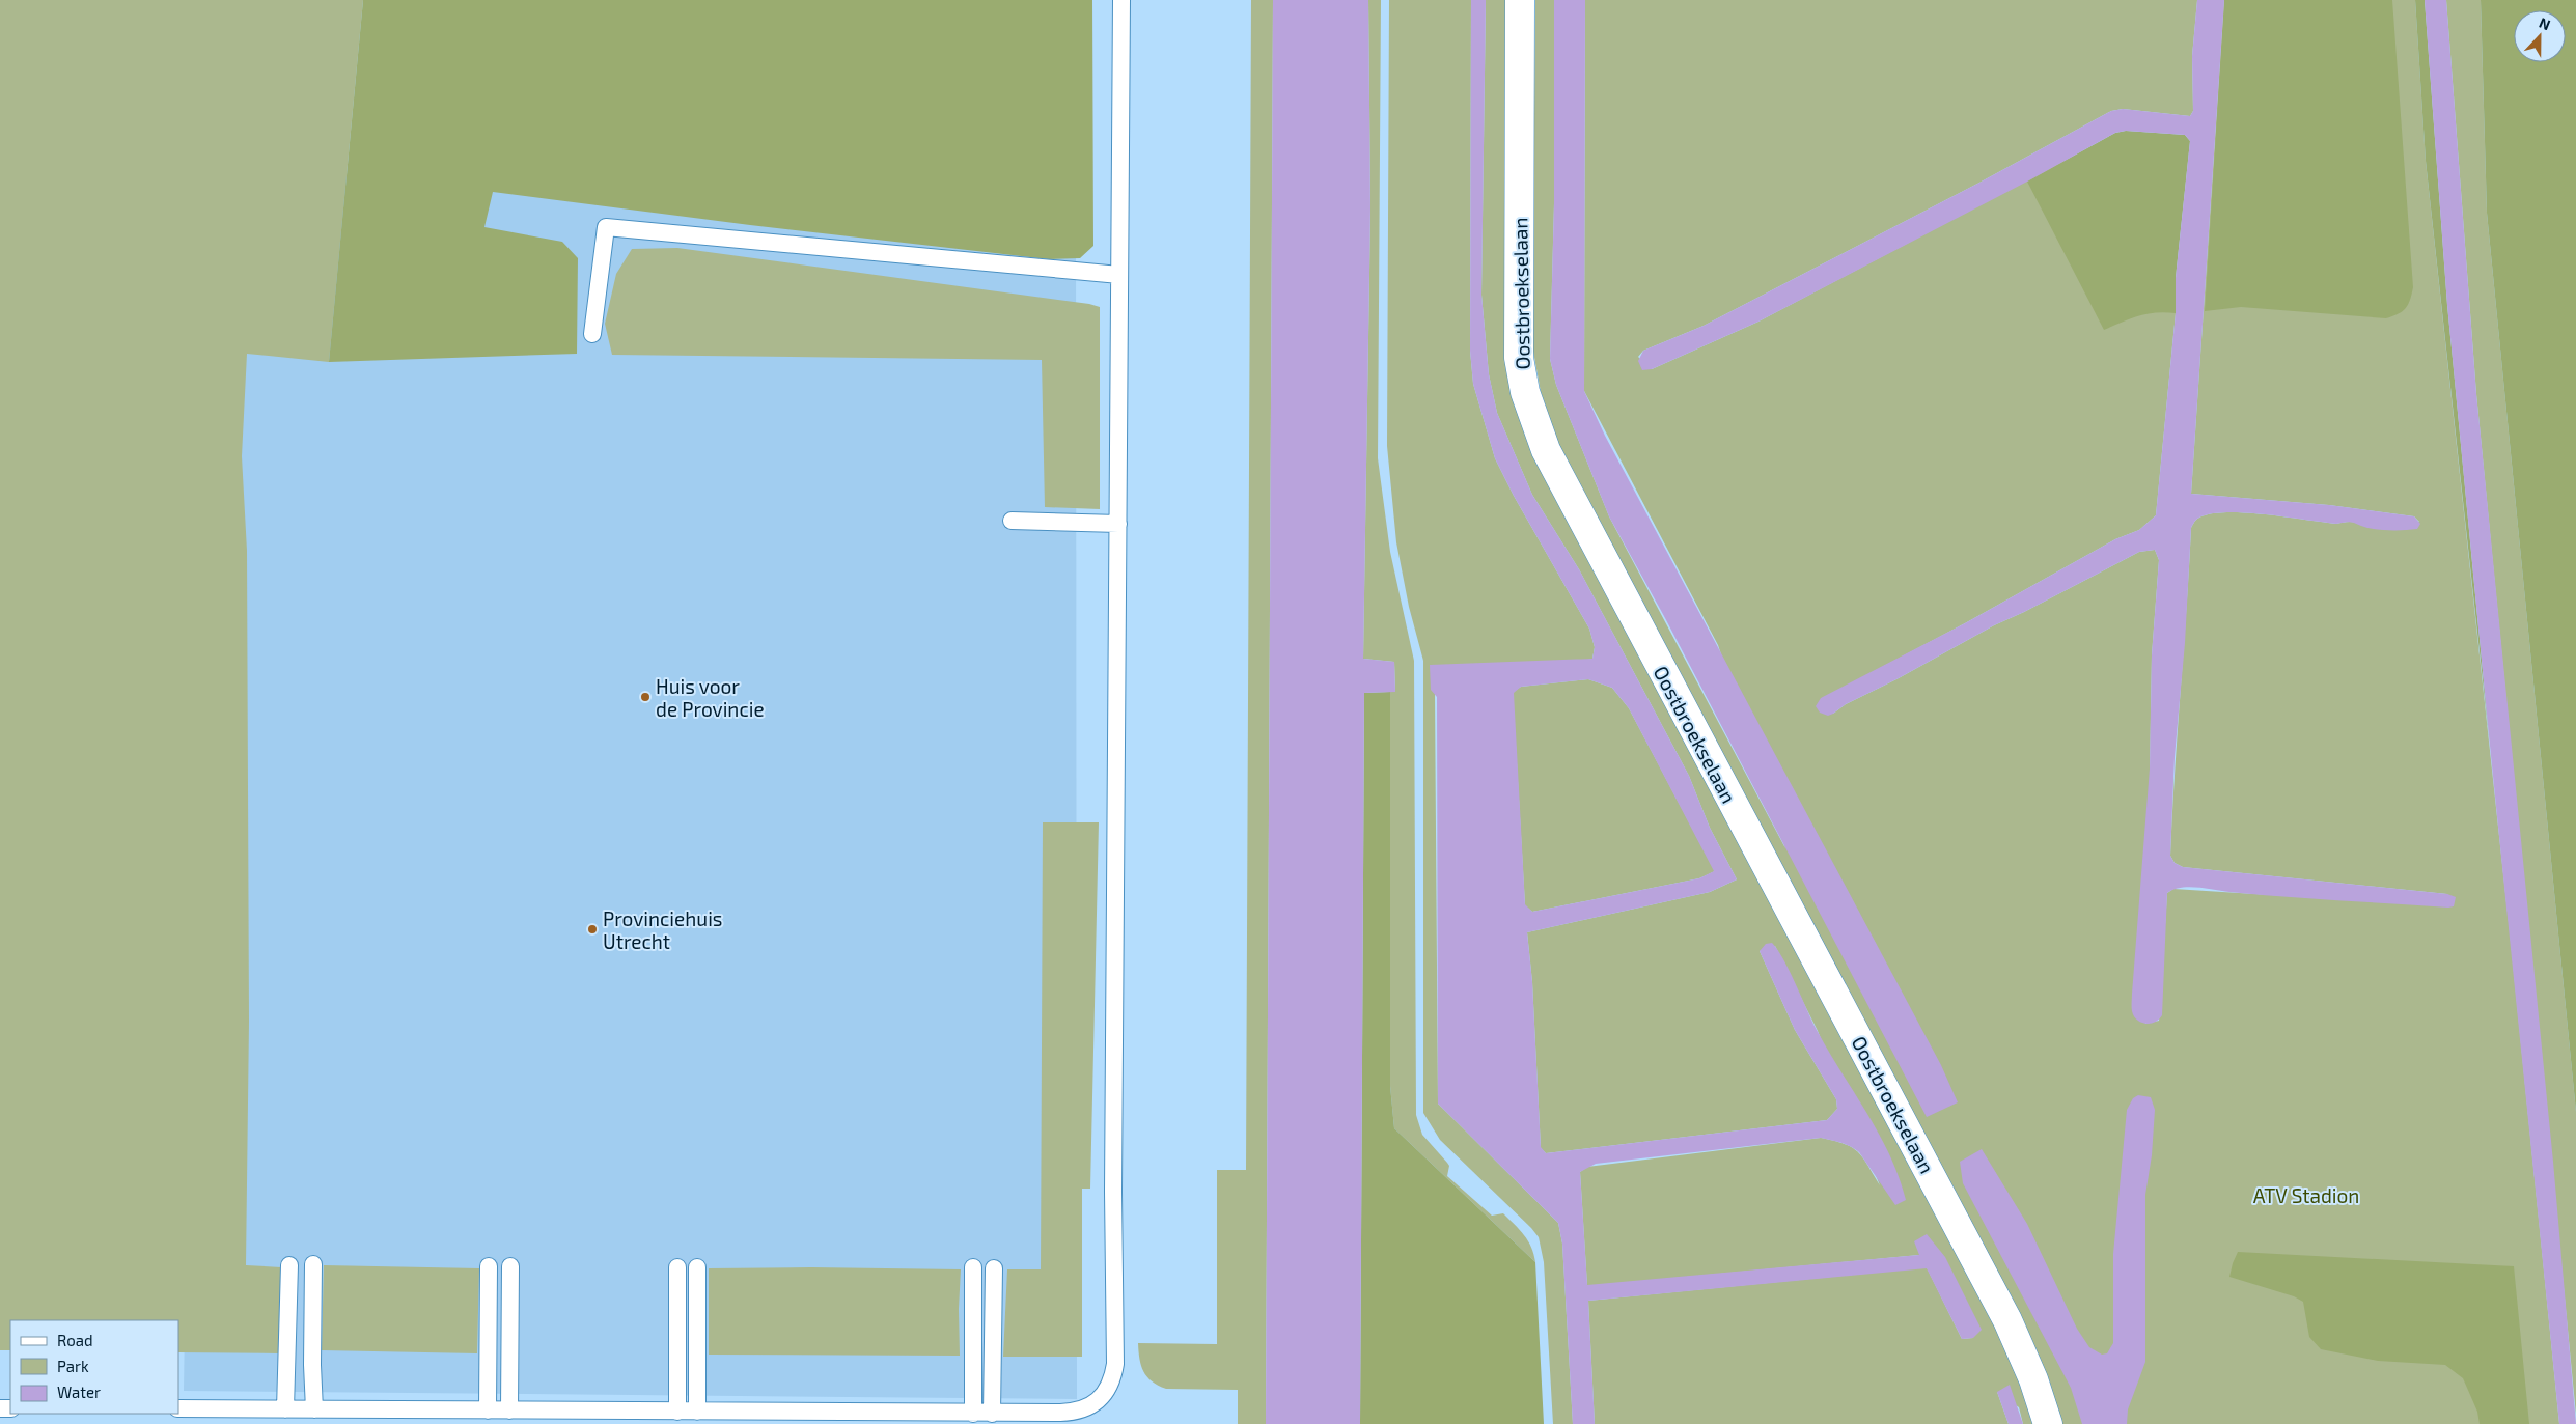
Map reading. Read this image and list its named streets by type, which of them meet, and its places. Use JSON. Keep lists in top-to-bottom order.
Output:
{
  "streets": {
    "street": ["Oostbroekselaan"]
  },
  "parks": ["ATV Stadion"],
  "places": ["Huis voor de Provincie", "Provinciehuis Utrecht"],
  "legend": ["Road", "Park", "Water"],
  "north": "top"
}
